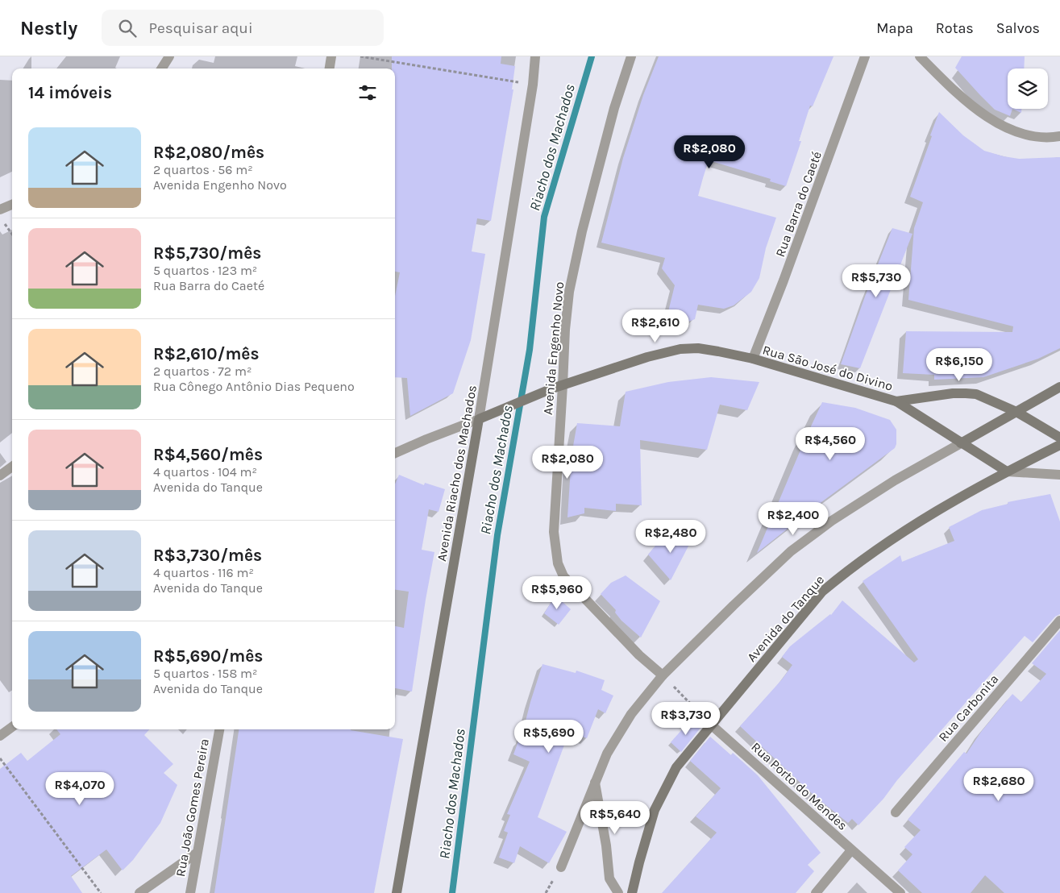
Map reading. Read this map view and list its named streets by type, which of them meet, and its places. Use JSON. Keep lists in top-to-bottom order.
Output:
{
  "streets": {
    "main road": ["Rua São José do Divino", "Avenida Riacho dos Machados", "Avenida do Tanque"],
    "street": [
      "Rua Barra do Caeté",
      "Avenida Engenho Novo",
      "Rua Carbonita",
      "Rua Porto do Mendes",
      "Rua João Gomes Pereira"
    ]
  },
  "crossings": [
    ["Rua Barra do Caeté", "Rua São José do Divino"],
    ["Avenida Engenho Novo", "Rua São José do Divino"],
    ["Rua São José do Divino", "Avenida Riacho dos Machados"],
    ["Rua São José do Divino", "Avenida do Tanque"],
    ["Avenida do Tanque", "Rua Porto do Mendes"]
  ],
  "water": ["Riacho dos Machados"],
  "page": {
    "header": "Nestly",
    "search": "Pesquisar aqui",
    "nav": ["Mapa", "Rotas", "Salvos"],
    "heading": "14 imóveis",
    "list": [
      {
        "name": "R$2,080/mês",
        "note": "2 quartos · 56 m² · Avenida Engenho Novo"
      },
      {
        "name": "R$5,730/mês",
        "note": "5 quartos · 123 m² · Rua Barra do Caeté"
      },
      {
        "name": "R$2,610/mês",
        "note": "2 quartos · 72 m² · Rua Cônego Antônio Dias Pequeno"
      },
      {
        "name": "R$4,560/mês",
        "note": "4 quartos · 104 m² · Avenida do Tanque"
      },
      {
        "name": "R$3,730/mês",
        "note": "4 quartos · 116 m² · Avenida do Tanque"
      },
      {
        "name": "R$5,690/mês",
        "note": "5 quartos · 158 m² · Avenida do Tanque"
      }
    ],
    "price": [
      "R$2,080",
      "R$5,730",
      "R$2,610",
      "R$6,150",
      "R$4,560",
      "R$2,080",
      "R$2,400",
      "R$2,480",
      "R$5,960",
      "R$3,730",
      "R$5,690",
      "R$2,680",
      "R$4,070",
      "R$5,640"
    ]
  }
}
